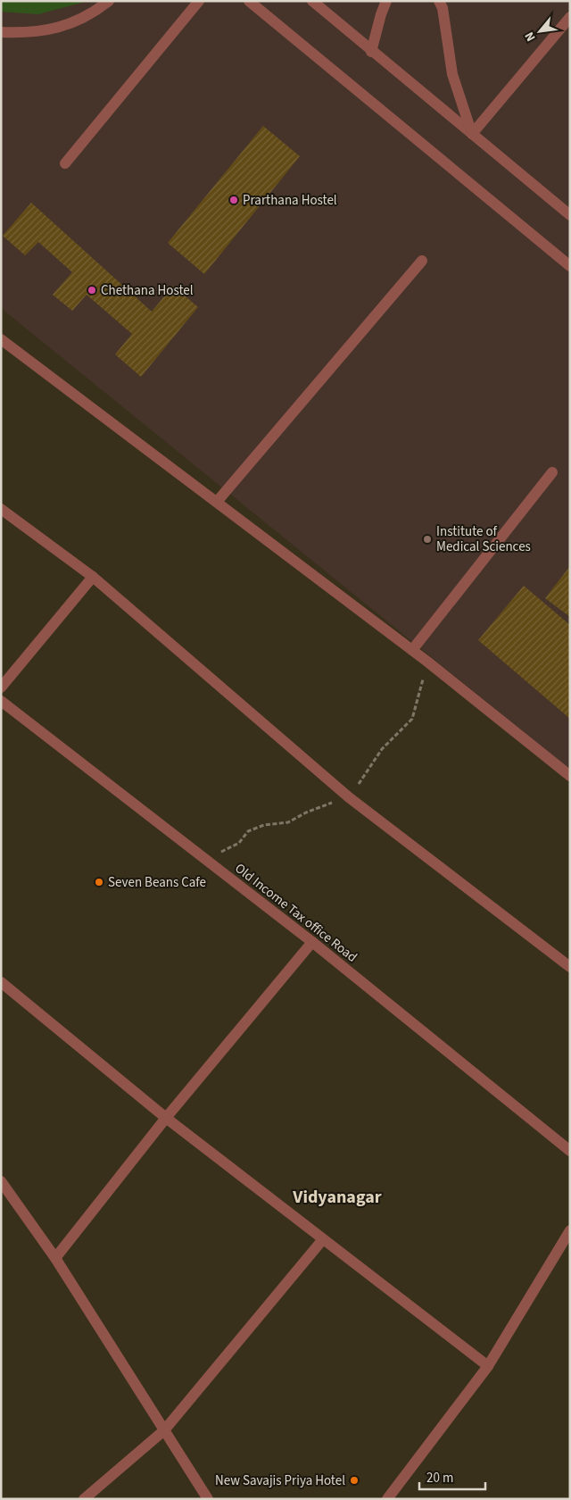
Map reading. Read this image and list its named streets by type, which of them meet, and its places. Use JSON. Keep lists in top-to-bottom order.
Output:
{
  "streets": {
    "street": ["Old Income Tax office Road"]
  },
  "districts": ["Vidyanagar"],
  "places": [
    "Prarthana Hostel",
    "Chethana Hostel",
    "Institute of Medical Sciences",
    "Seven Beans Cafe",
    "New Savajis Priya Hotel"
  ],
  "scale_bar": "20 m",
  "north": "bottom left"
}
